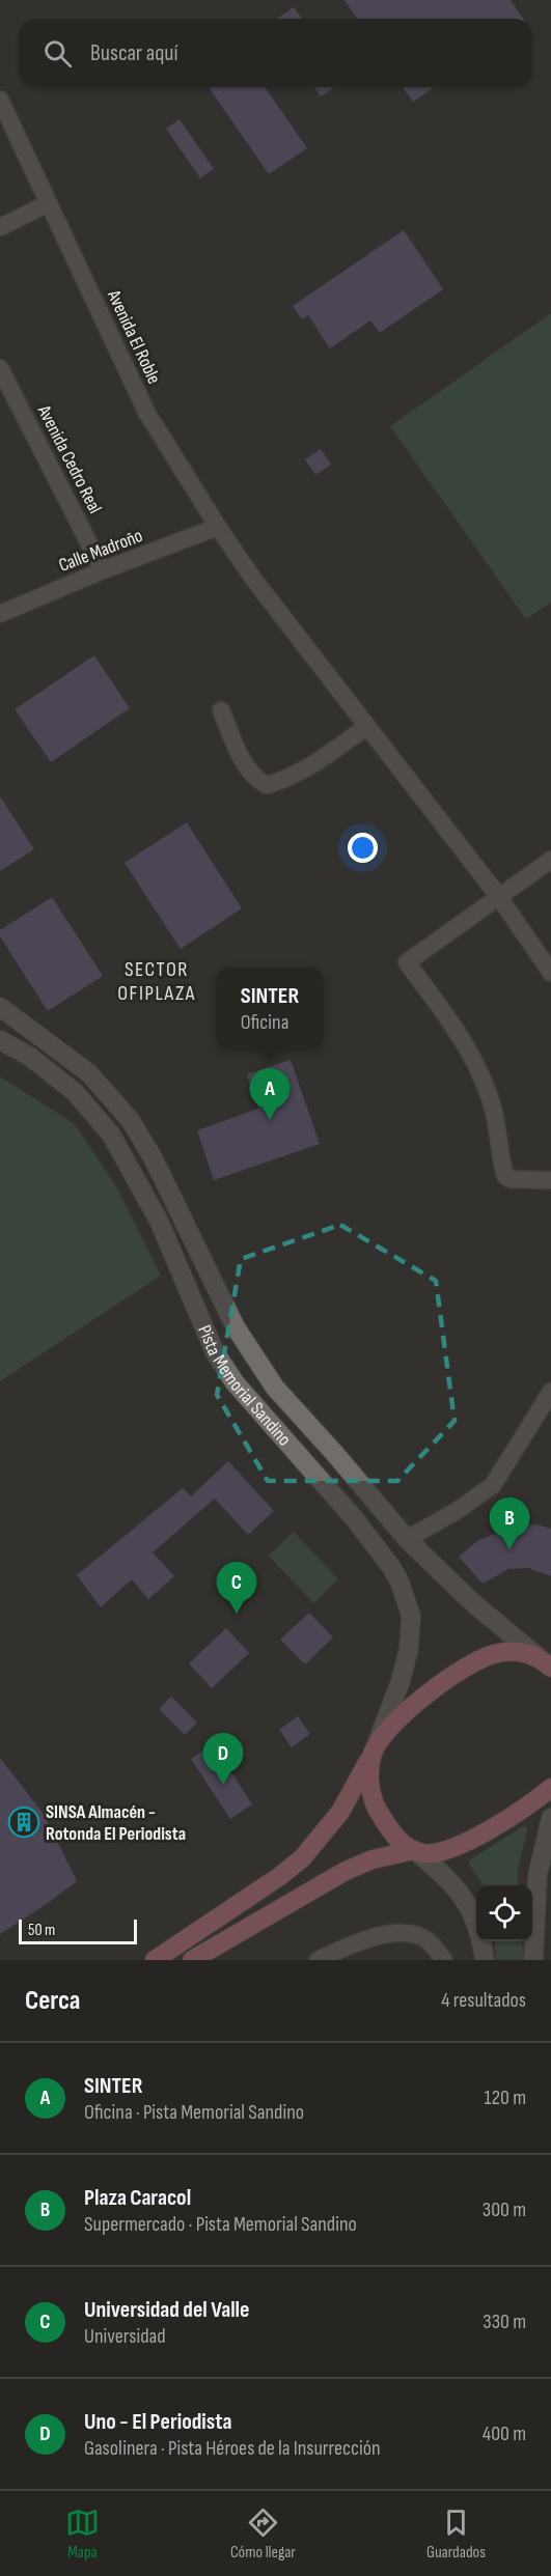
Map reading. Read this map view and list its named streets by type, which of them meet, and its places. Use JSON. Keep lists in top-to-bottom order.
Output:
{
  "streets": {
    "main road": ["Pista Memorial Sandino"],
    "street": ["Avenida El Roble", "Avenida Cedro Real", "Calle Madroño"]
  },
  "crossings": [
    ["Avenida El Roble", "Calle Madroño"],
    ["Avenida Cedro Real", "Calle Madroño"]
  ],
  "districts": ["SECTOR OFIPLAZA"],
  "places": {
    "building": ["SINSA Almacén - Rotonda El Periodista"]
  },
  "scale_bar": "50 m",
  "page": {
    "search": "Buscar aquí",
    "popup": ["SINTER", "Oficina"],
    "pins": [
      "A",
      "B",
      "C",
      "D"
    ],
    "scale": "50 m",
    "heading": ["Cerca", "4 resultados"],
    "list": [
      {
        "mark": "A",
        "name": "SINTER",
        "note": "Oficina · Pista Memorial Sandino",
        "value": "120 m"
      },
      {
        "mark": "B",
        "name": "Plaza Caracol",
        "note": "Supermercado · Pista Memorial Sandino",
        "value": "300 m"
      },
      {
        "mark": "C",
        "name": "Universidad del Valle",
        "note": "Universidad",
        "value": "330 m"
      },
      {
        "mark": "D",
        "name": "Uno - El Periodista",
        "note": "Gasolinera · Pista Héroes de la Insurrección",
        "value": "400 m"
      }
    ],
    "nav": ["Mapa", "Cómo llegar", "Guardados"]
  }
}
